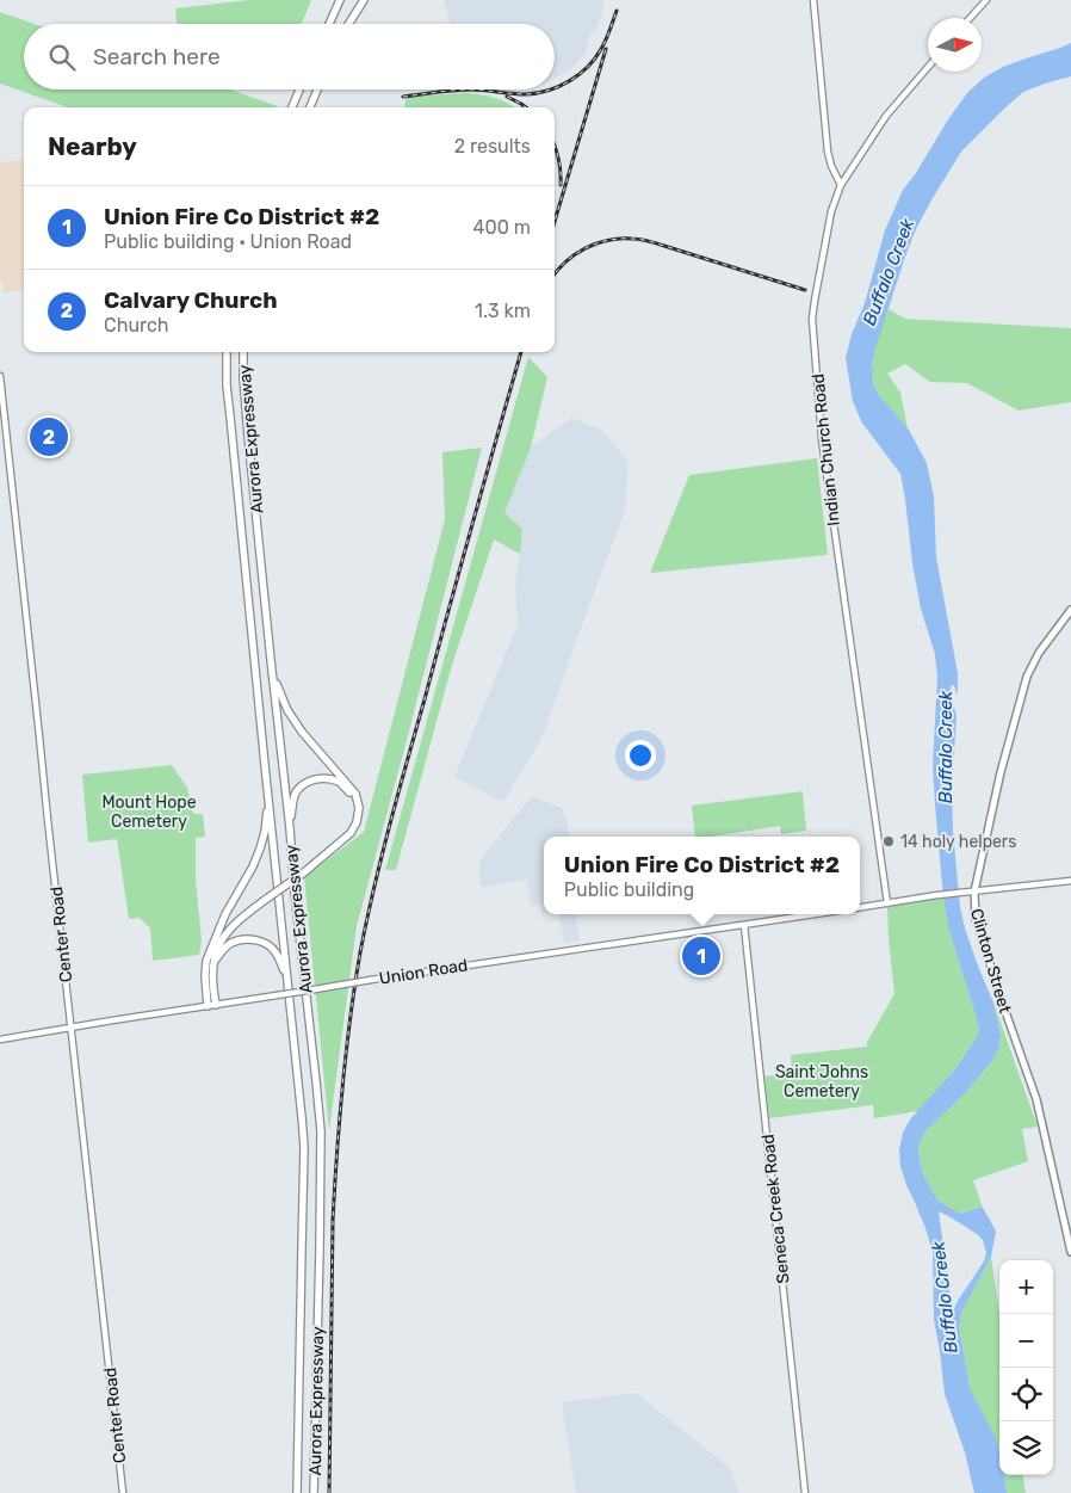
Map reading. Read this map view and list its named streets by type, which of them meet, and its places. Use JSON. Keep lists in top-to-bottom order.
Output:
{
  "streets": {
    "highway": ["Aurora Expressway"],
    "main road": [
      "Indian Church Road",
      "Center Road",
      "Clinton Street",
      "Union Road",
      "Seneca Creek Road"
    ]
  },
  "crossings": [
    ["Center Road", "Union Road"],
    ["Union Road", "Seneca Creek Road"]
  ],
  "water": ["Buffalo Creek"],
  "parks": ["Mount Hope Cemetery", "Saint Johns Cemetery"],
  "places": ["14 holy helpers"],
  "north": "right",
  "page": {
    "search": "Search here",
    "heading": ["Nearby", "2 results"],
    "list": [
      {
        "mark": "1",
        "name": "Union Fire Co District #2",
        "note": "Public building · Union Road",
        "value": "400 m"
      },
      {
        "mark": "2",
        "name": "Calvary Church",
        "note": "Church",
        "value": "1.3 km"
      }
    ],
    "pins": ["2", "1"],
    "popup": ["Union Fire Co District #2", "Public building"],
    "map_buttons": ["+", "−"]
  }
}
